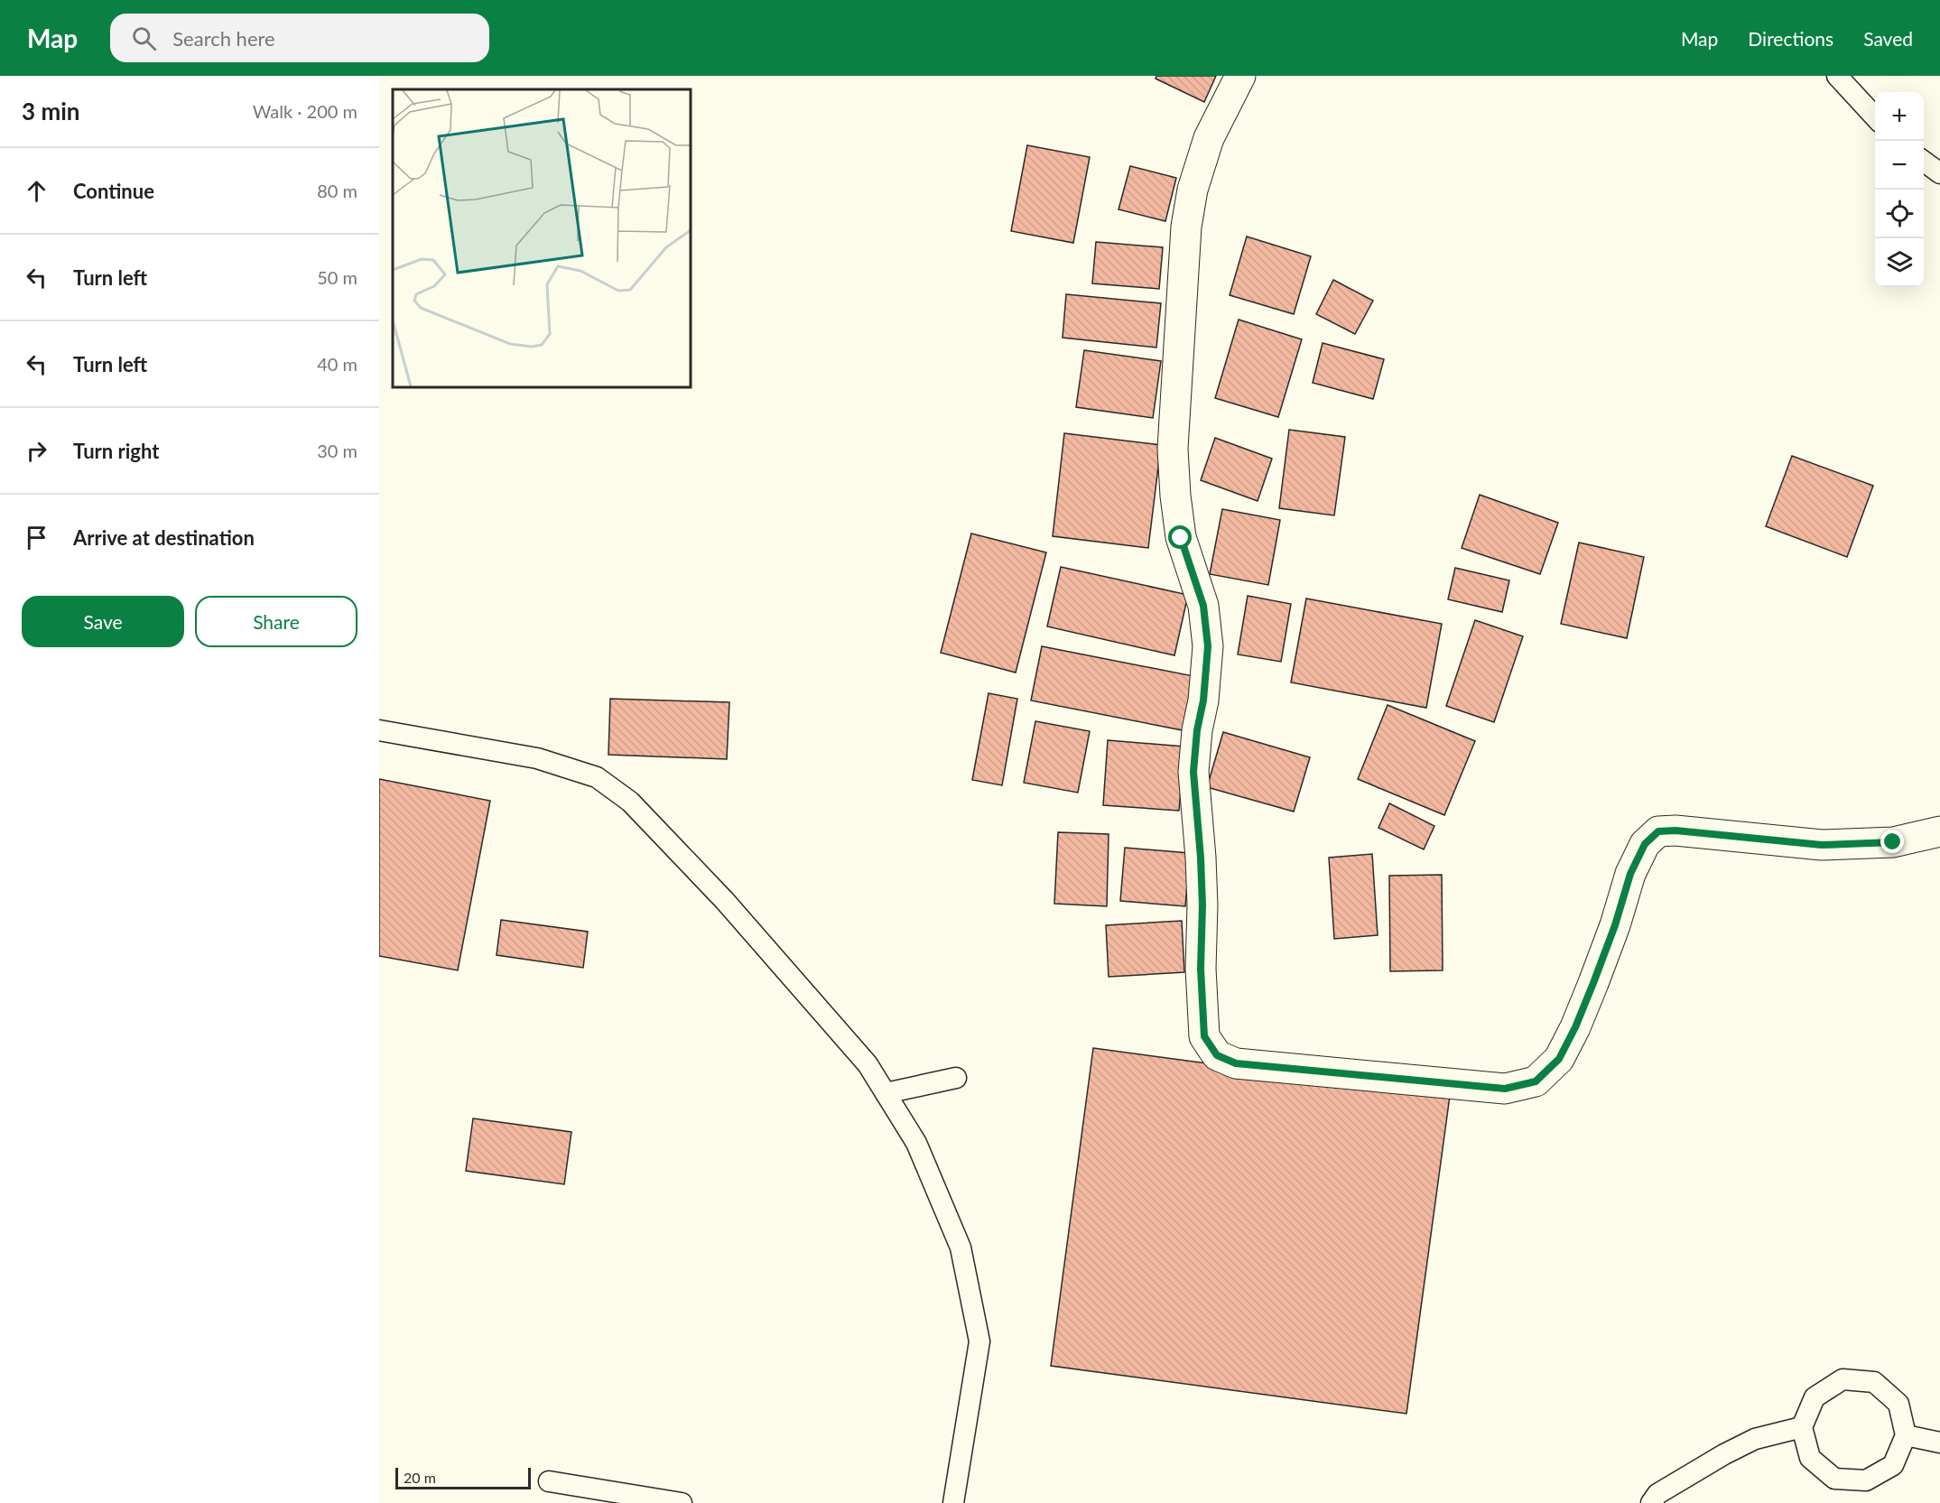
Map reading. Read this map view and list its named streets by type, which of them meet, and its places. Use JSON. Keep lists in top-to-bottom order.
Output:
{
  "scale_bar": "20 m",
  "page": {
    "header": "Map",
    "search": "Search here",
    "nav": ["Map", "Directions", "Saved"],
    "heading": ["3 min", "Walk · 200 m"],
    "map_buttons": ["+", "−"],
    "list": [
      ["Continue", "80 m"],
      ["Turn left", "50 m"],
      ["Turn left", "40 m"],
      ["Turn right", "30 m"],
      "Arrive at destination"
    ],
    "buttons": ["Save", "Share"],
    "scale": "20 m"
  }
}
